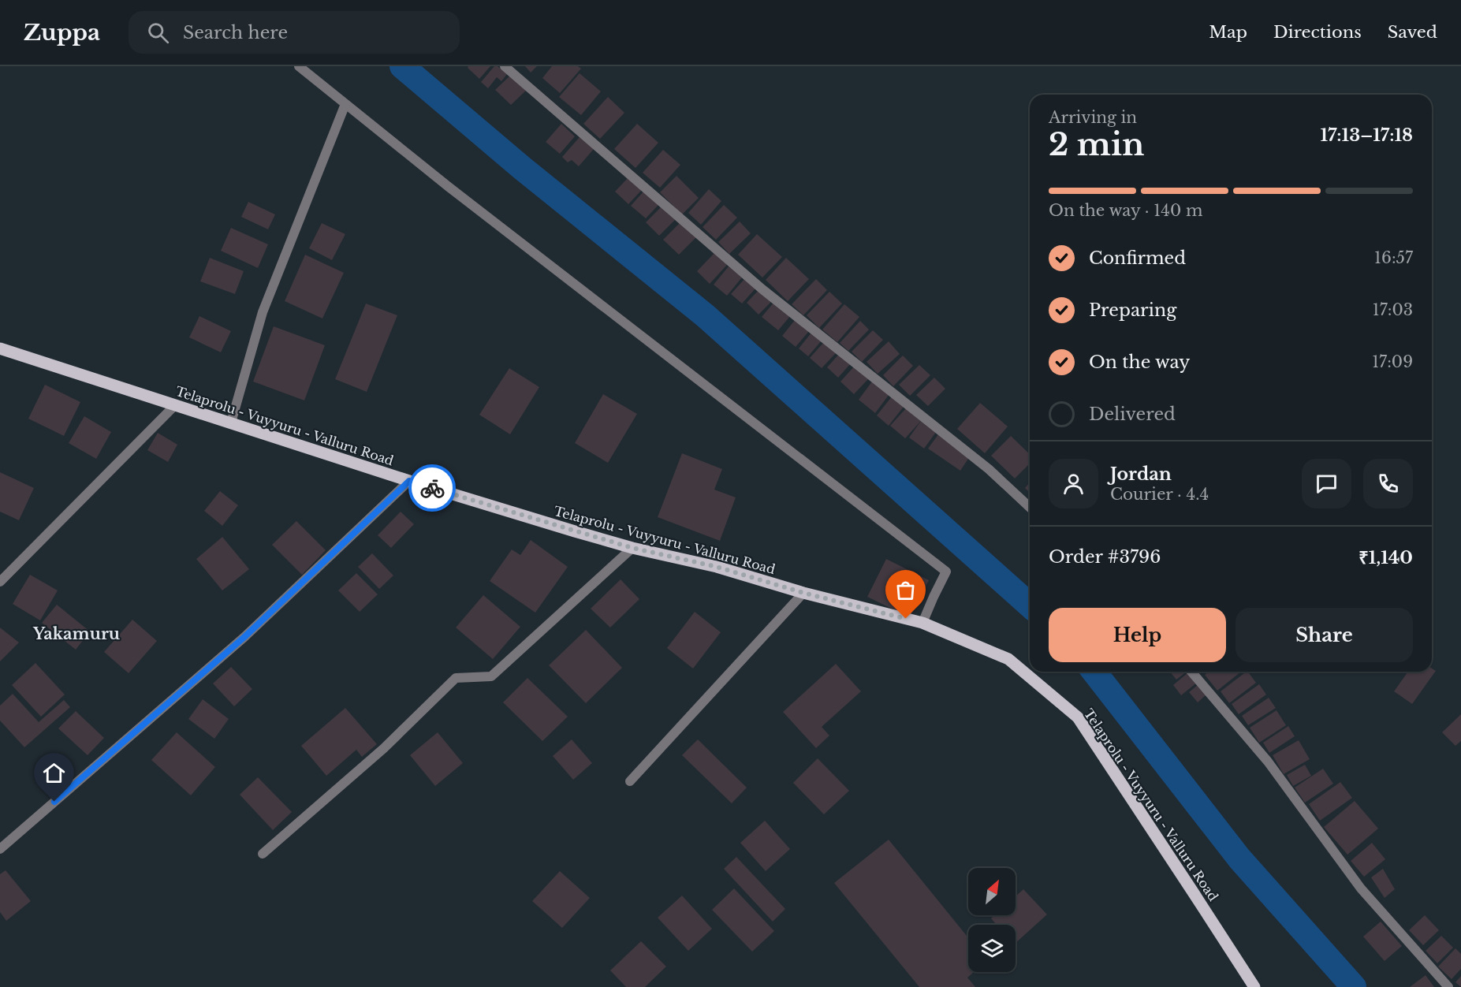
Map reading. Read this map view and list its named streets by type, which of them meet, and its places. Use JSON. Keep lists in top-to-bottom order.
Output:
{
  "streets": {
    "main road": ["Telaprolu - Vuyyuru - Valluru Road"]
  },
  "districts": ["Yakamuru"],
  "north": "top right",
  "page": {
    "header": "Zuppa",
    "search": "Search here",
    "nav": ["Map", "Directions", "Saved"],
    "heading": ["2 min", "Arriving in", "17:13–17:18"],
    "panel": [
      "Jordan",
      "Courier · 4.4",
      "Order #3796",
      "₹1,140"
    ],
    "bar": "On the way · 140 m",
    "list": [
      ["Confirmed", "16:57"],
      ["Preparing", "17:03"],
      ["On the way", "17:09"],
      "Delivered"
    ],
    "buttons": ["Help", "Share"]
  }
}
